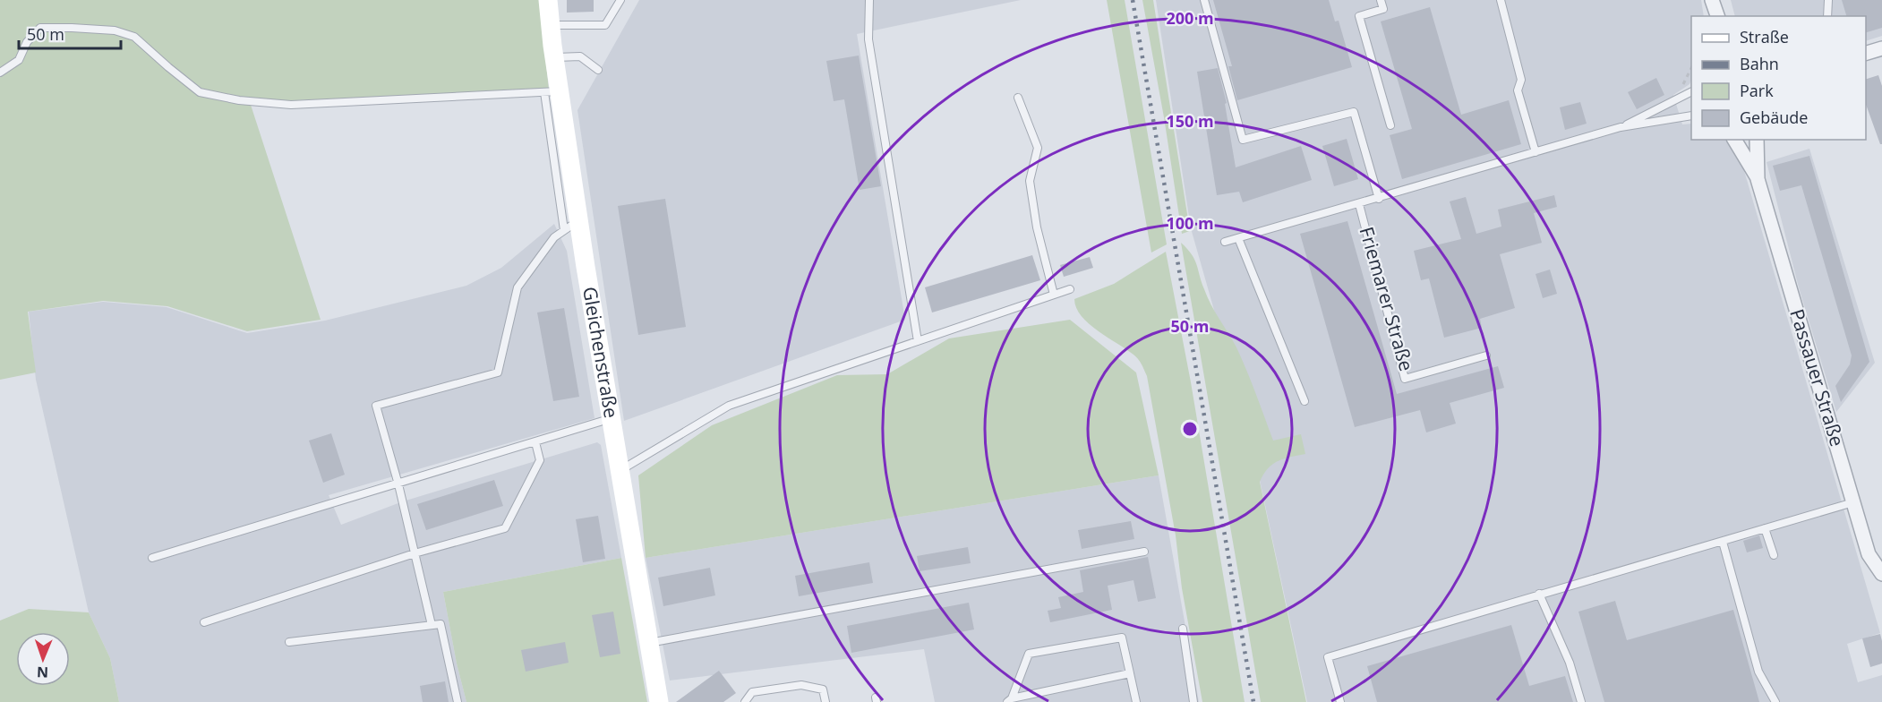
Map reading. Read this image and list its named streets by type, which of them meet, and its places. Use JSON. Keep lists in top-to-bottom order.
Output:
{
  "streets": {
    "street": ["Gleichenstraße", "Passauer Straße"],
    "lane": ["Friemarer Straße"]
  },
  "legend": [
    "Straße",
    "Bahn",
    "Park",
    "Gebäude"
  ],
  "scale_bar": "50 m",
  "north": "bottom",
  "rings": [
    "200 m",
    "150 m",
    "100 m",
    "50 m"
  ]
}
